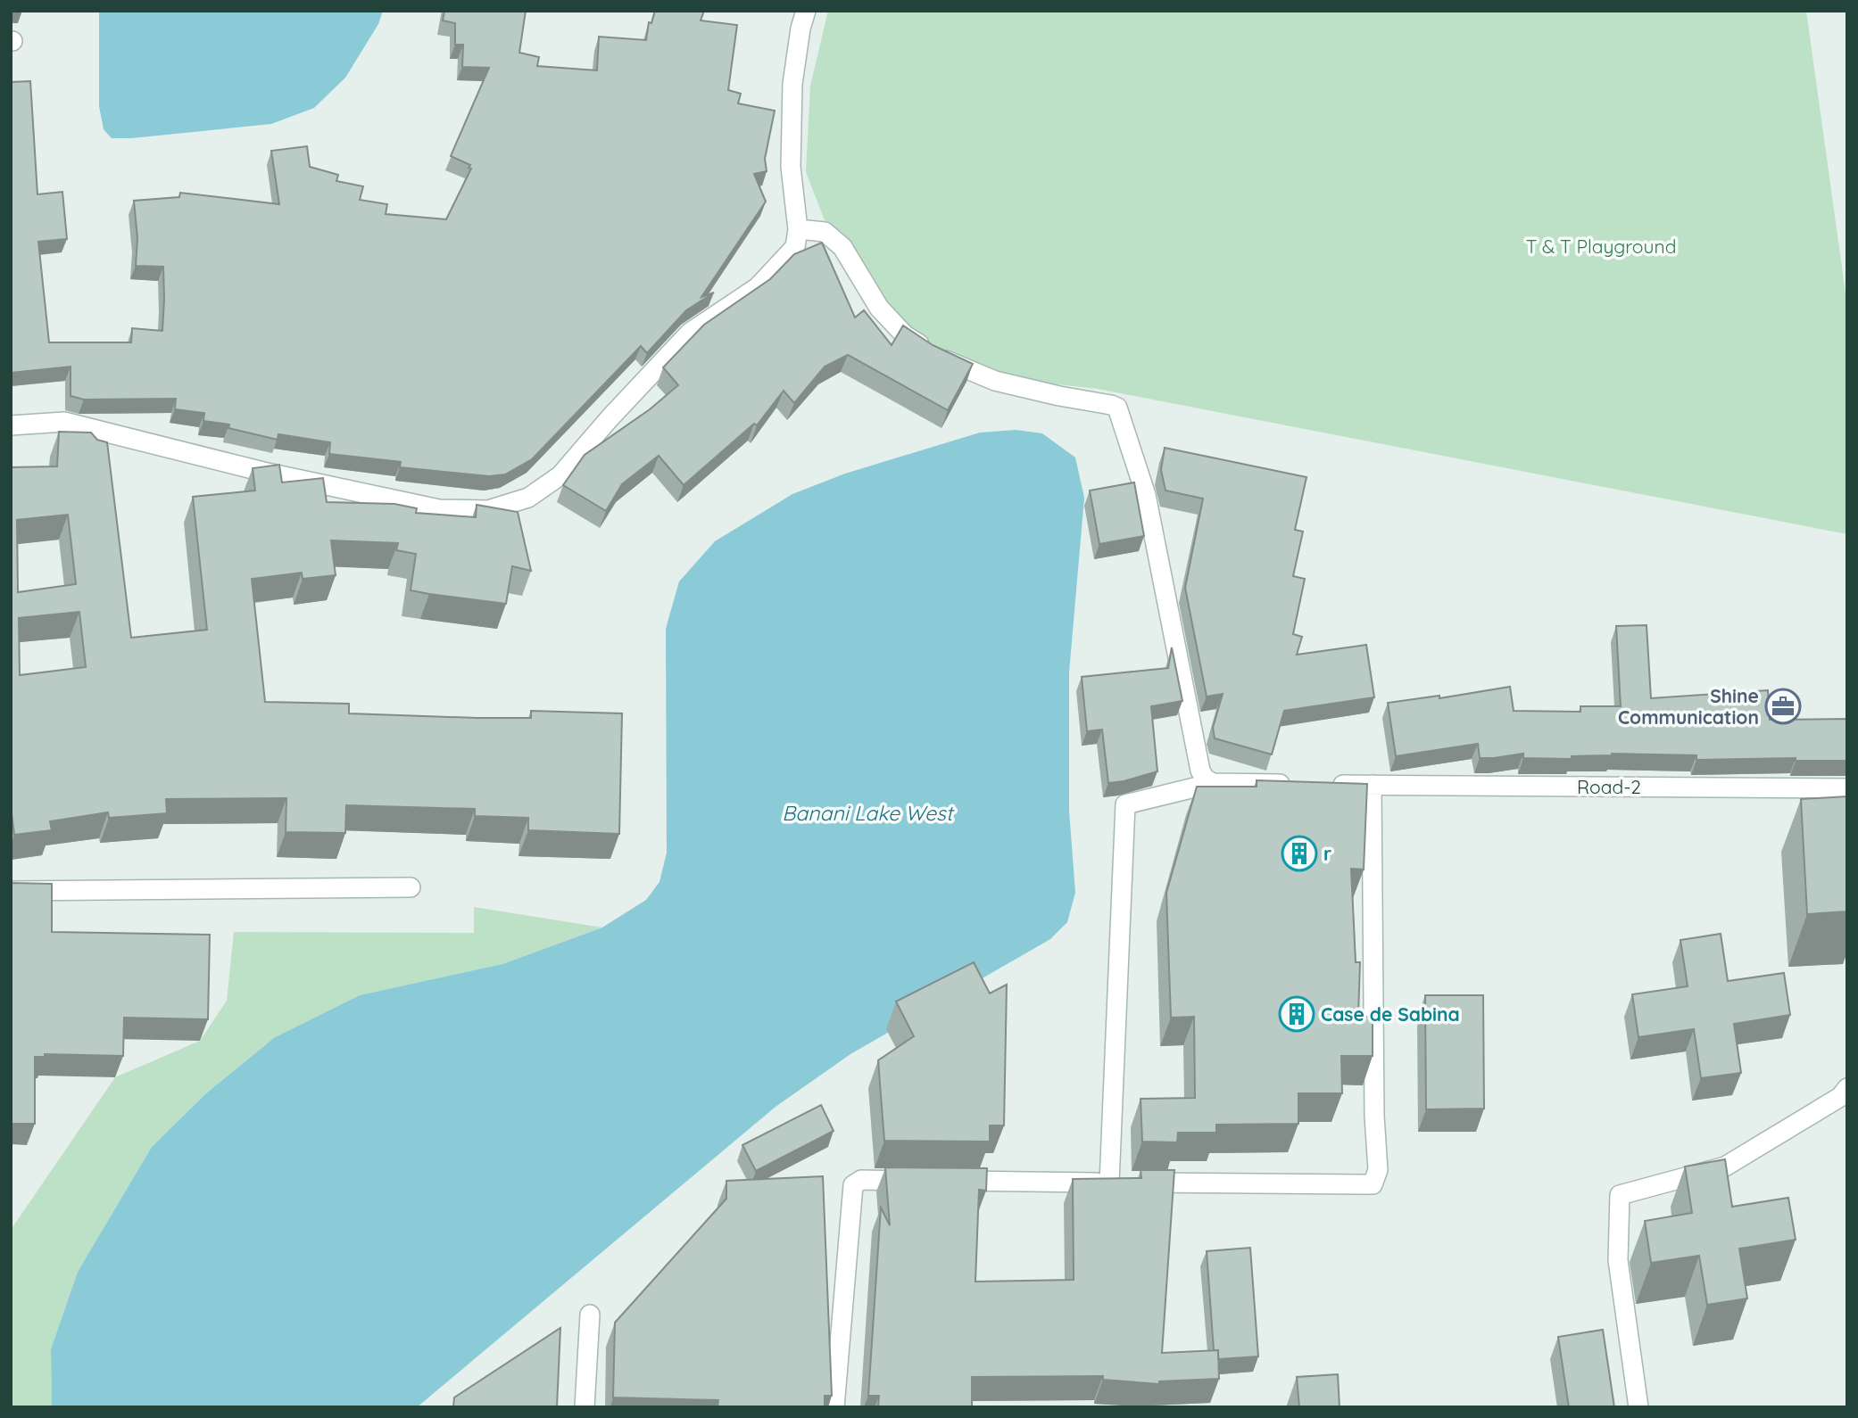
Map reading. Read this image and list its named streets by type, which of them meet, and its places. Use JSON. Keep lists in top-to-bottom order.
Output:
{
  "streets": {
    "street": ["Road-2"]
  },
  "water": ["Banani Lake West"],
  "parks": ["T & T Playground"],
  "places": {
    "office": ["Shine Communication"],
    "building": ["r", "Case de Sabina"]
  }
}
